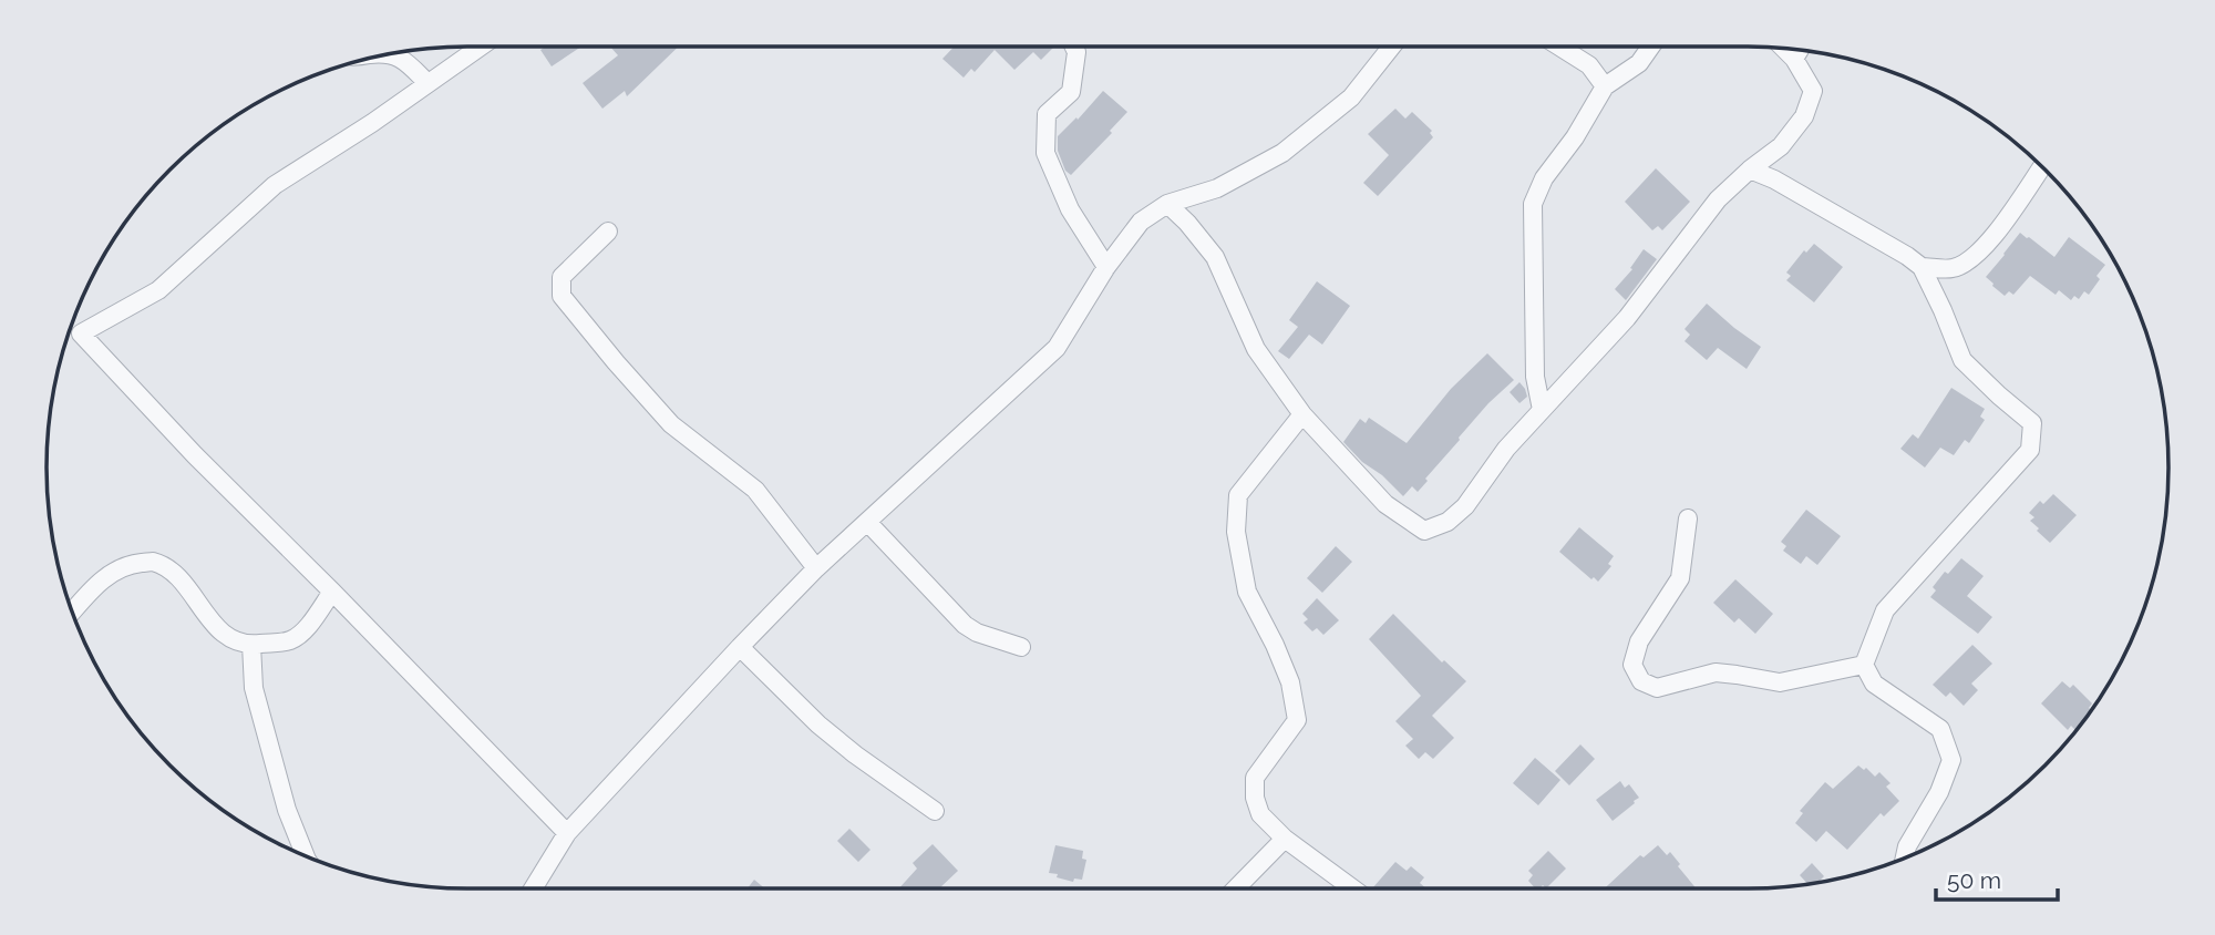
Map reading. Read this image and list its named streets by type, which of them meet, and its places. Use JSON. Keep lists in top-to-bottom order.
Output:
{
  "scale_bar": "50 m"
}
